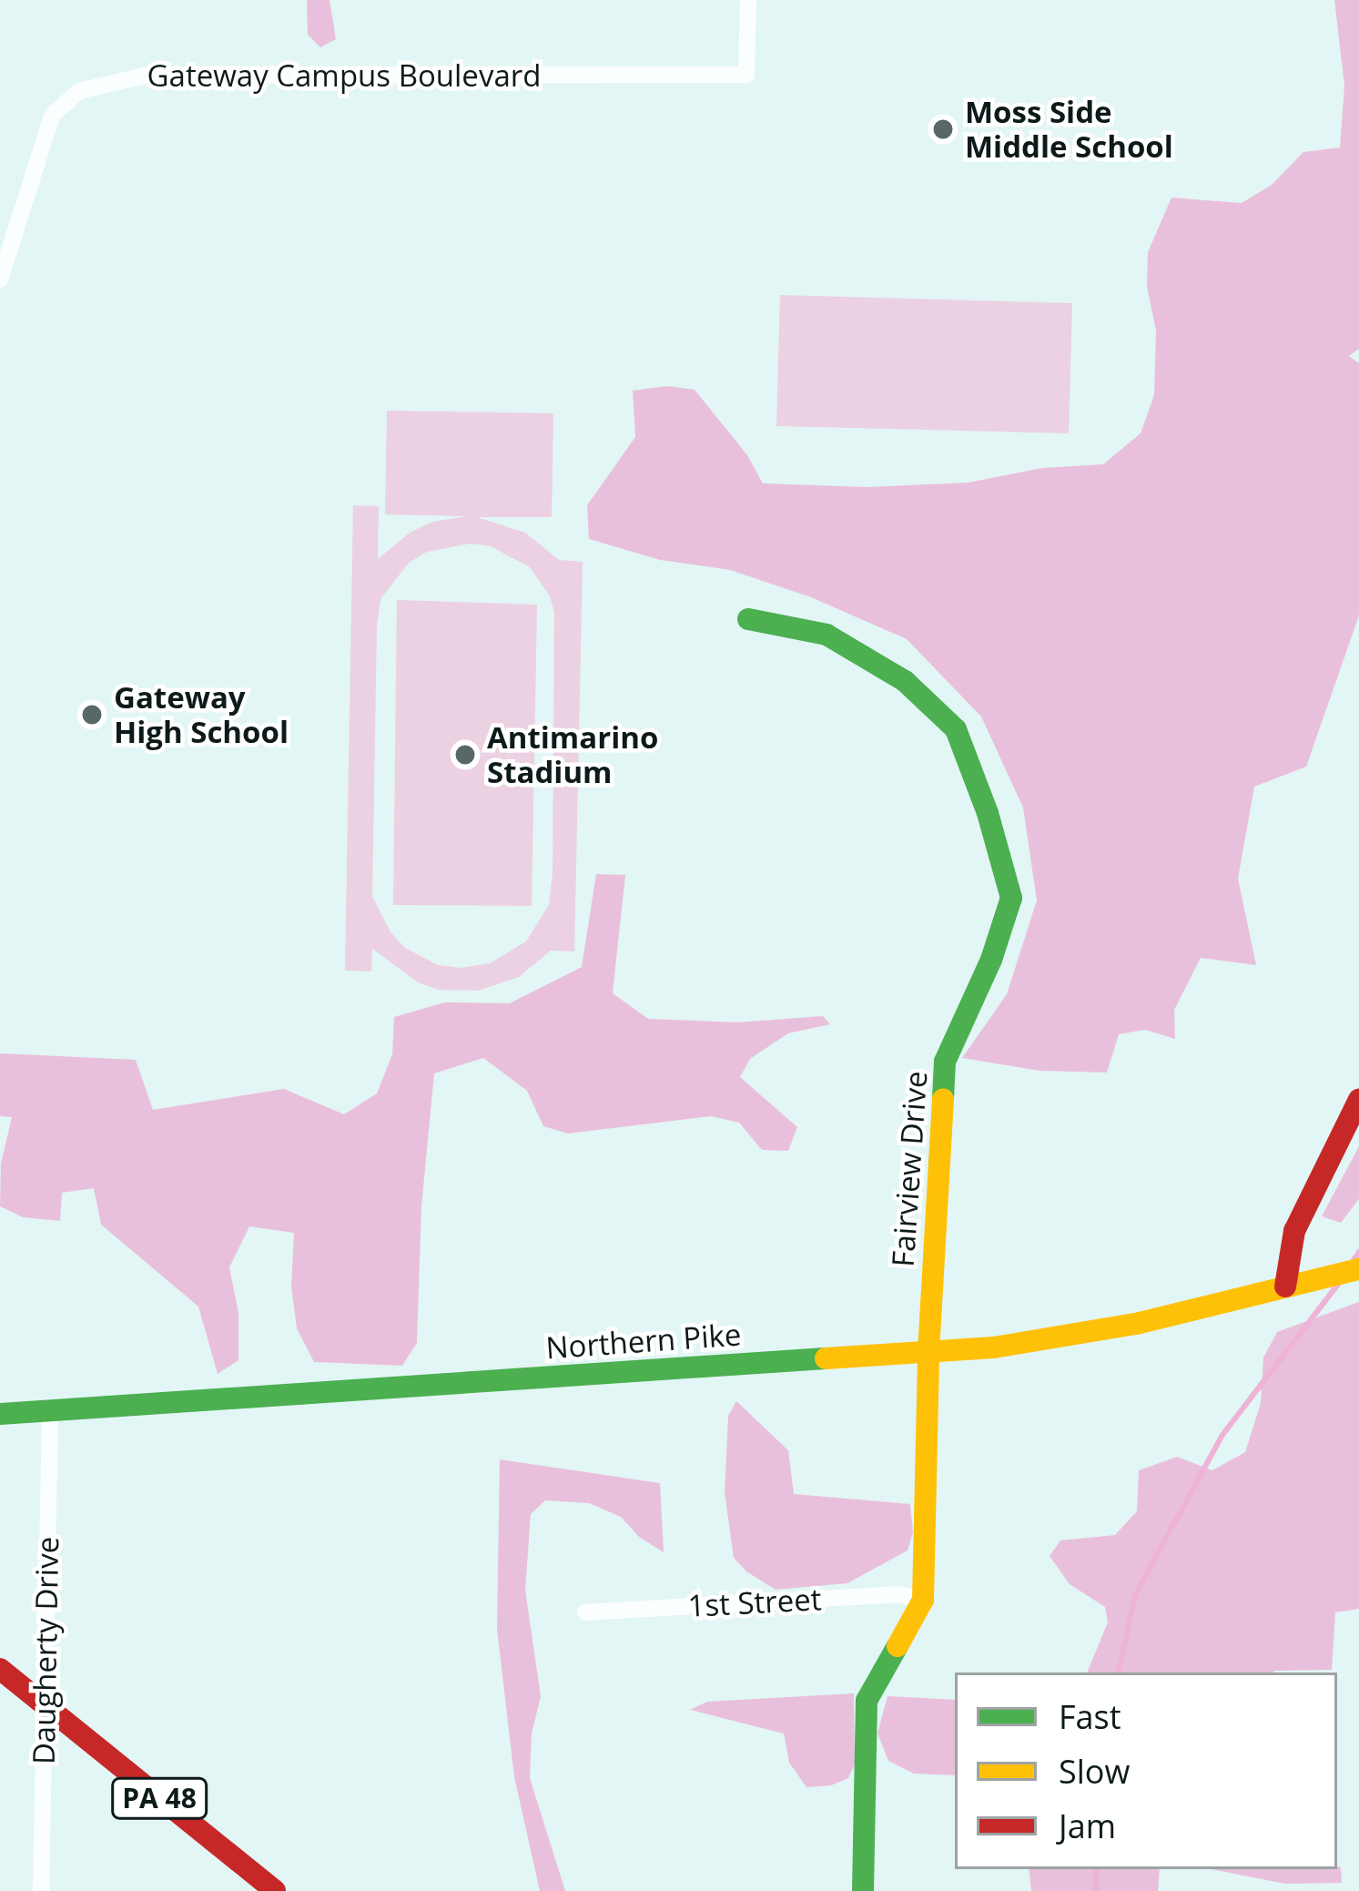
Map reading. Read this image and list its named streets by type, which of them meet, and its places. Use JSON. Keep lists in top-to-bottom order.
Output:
{
  "streets": {
    "main road": ["Fairview Drive", "Northern Pike", "PA 48"],
    "street": ["Gateway Campus Boulevard", "1st Street", "Daugherty Drive"]
  },
  "crossings": [
    ["Fairview Drive", "Northern Pike"],
    ["Fairview Drive", "1st Street"],
    ["Northern Pike", "Daugherty Drive"],
    ["Daugherty Drive", "PA 48"]
  ],
  "places": ["Moss Side Middle School", "Gateway High School", "Antimarino Stadium"],
  "legend": ["Fast", "Slow", "Jam"]
}
